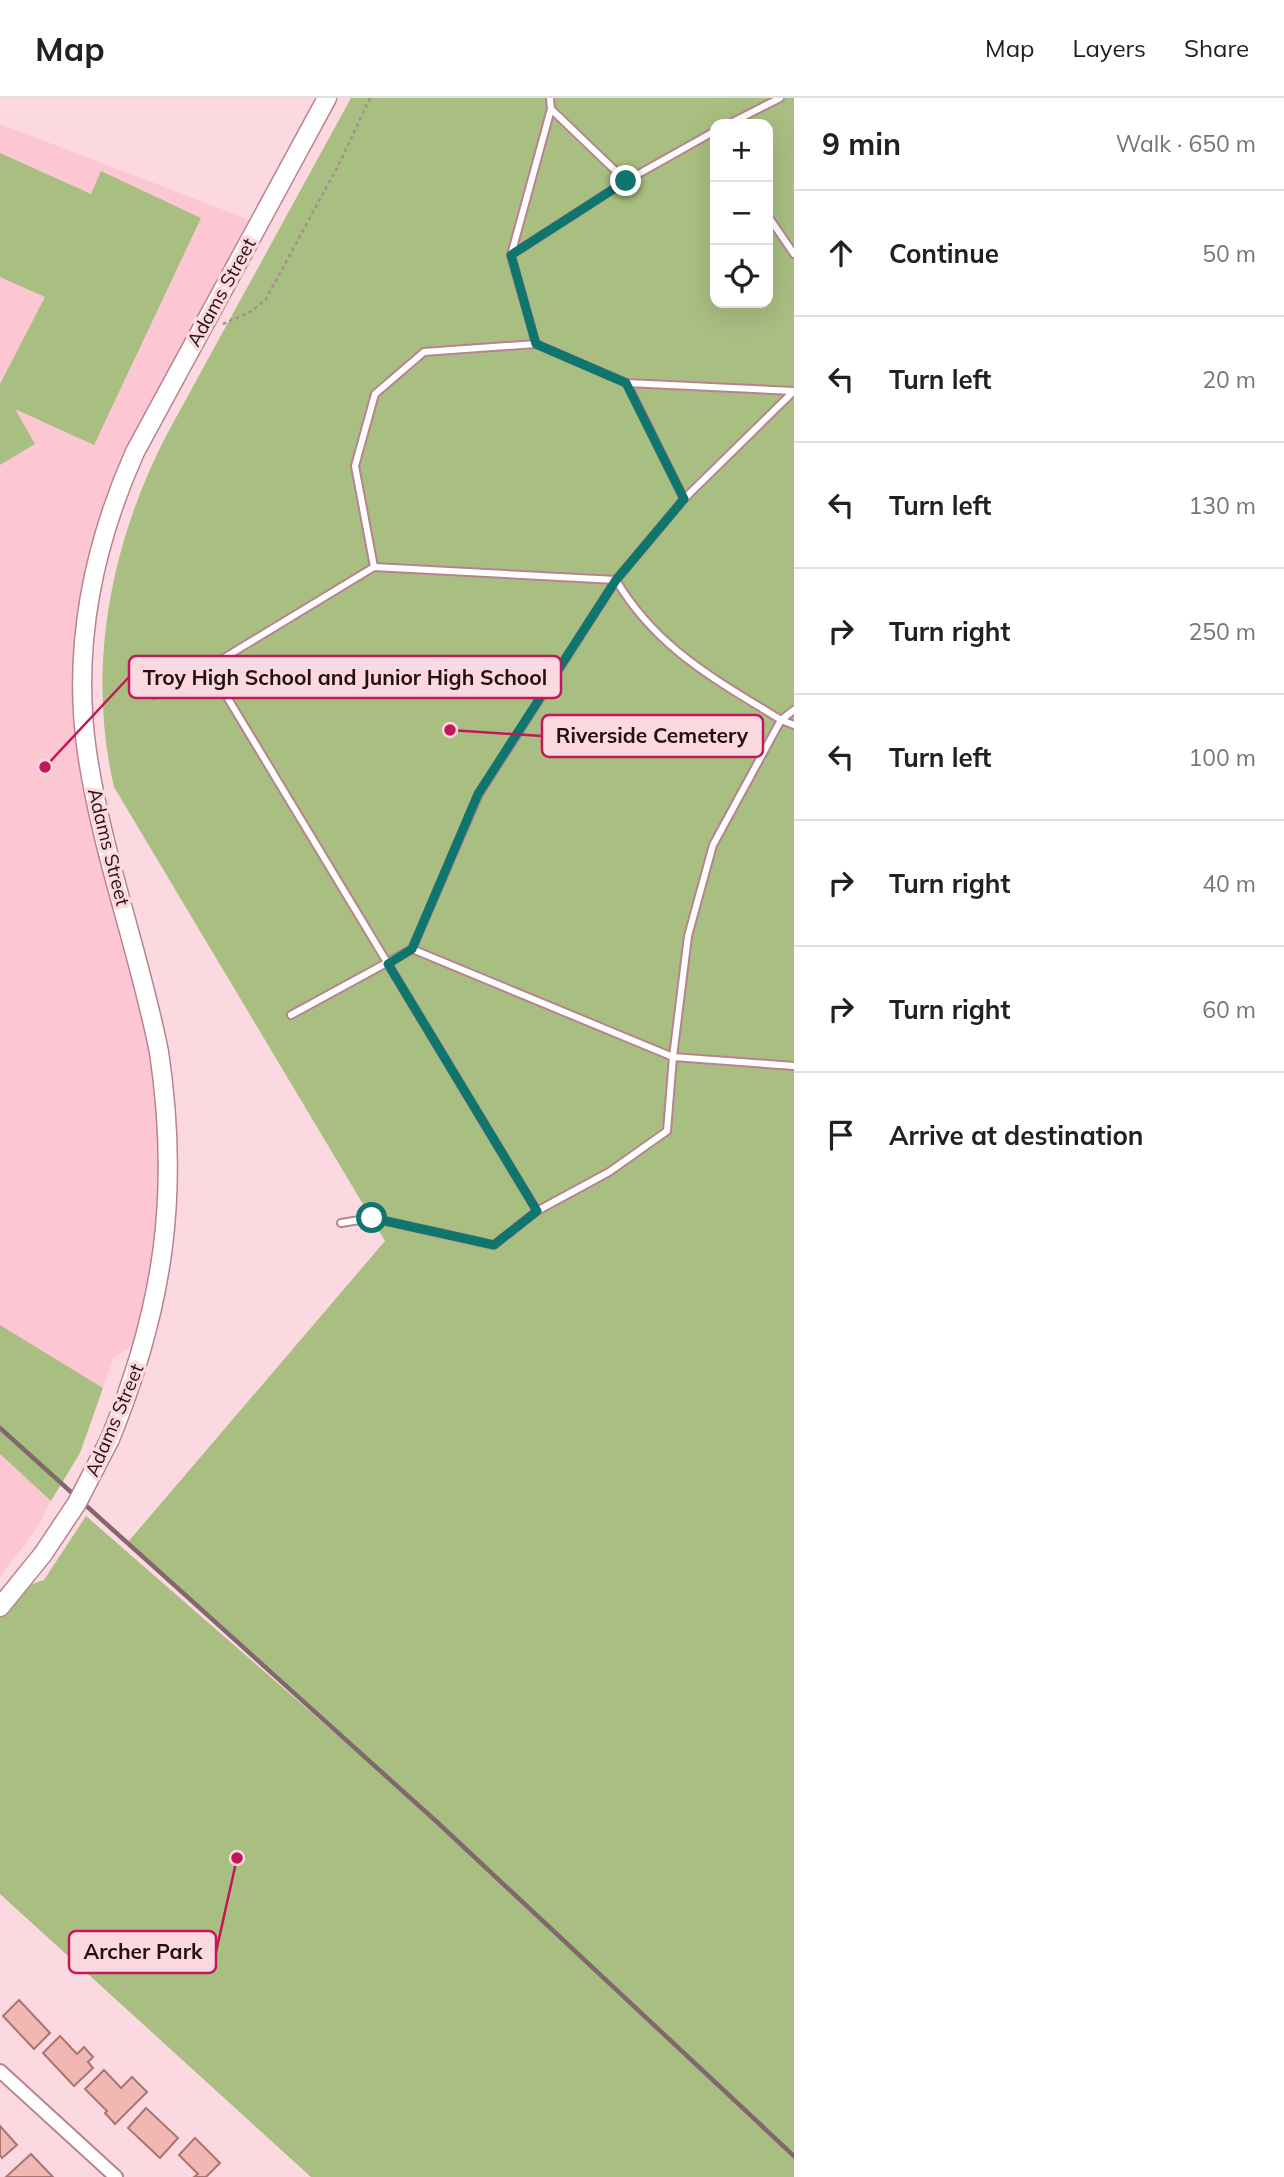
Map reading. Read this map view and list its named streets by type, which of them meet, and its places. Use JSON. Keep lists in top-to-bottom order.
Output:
{
  "streets": {
    "street": ["Adams Street"]
  },
  "places": ["Riverside Cemetery", "Troy High School and Junior High School", "Archer Park"],
  "page": {
    "header": "Map",
    "nav": ["Map", "Layers", "Share"],
    "heading": ["9 min", "Walk · 650 m"],
    "map_buttons": ["+", "−"],
    "list": [
      ["Continue", "50 m"],
      ["Turn left", "20 m"],
      ["Turn left", "130 m"],
      ["Turn right", "250 m"],
      ["Turn left", "100 m"],
      ["Turn right", "40 m"],
      ["Turn right", "60 m"],
      "Arrive at destination"
    ]
  }
}
